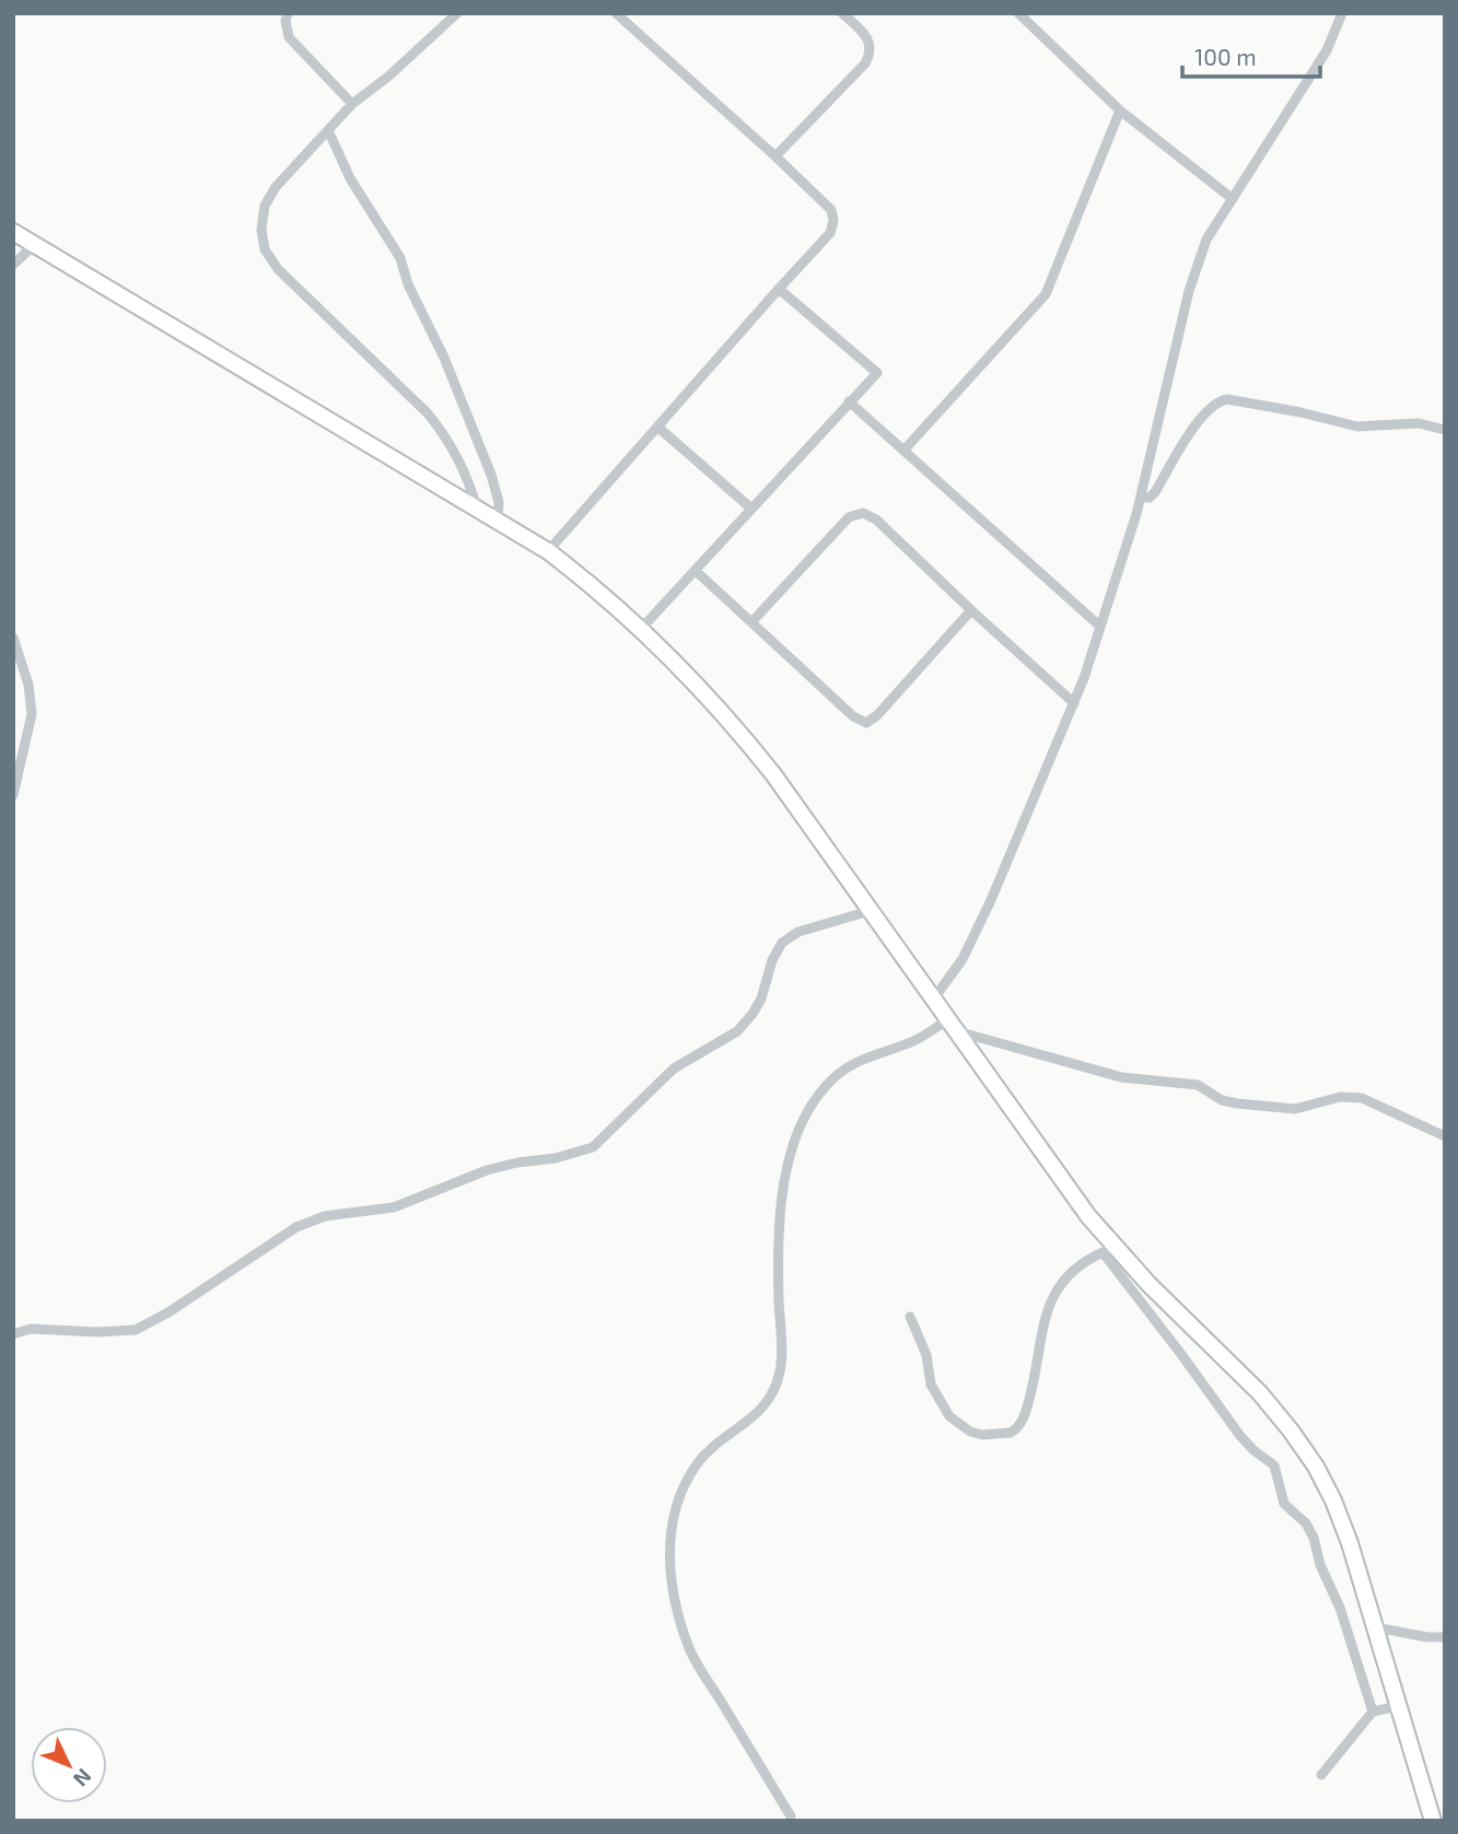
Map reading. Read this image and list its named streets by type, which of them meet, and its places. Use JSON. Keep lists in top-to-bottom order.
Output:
{
  "scale_bar": "100 m",
  "north": "bottom right"
}
